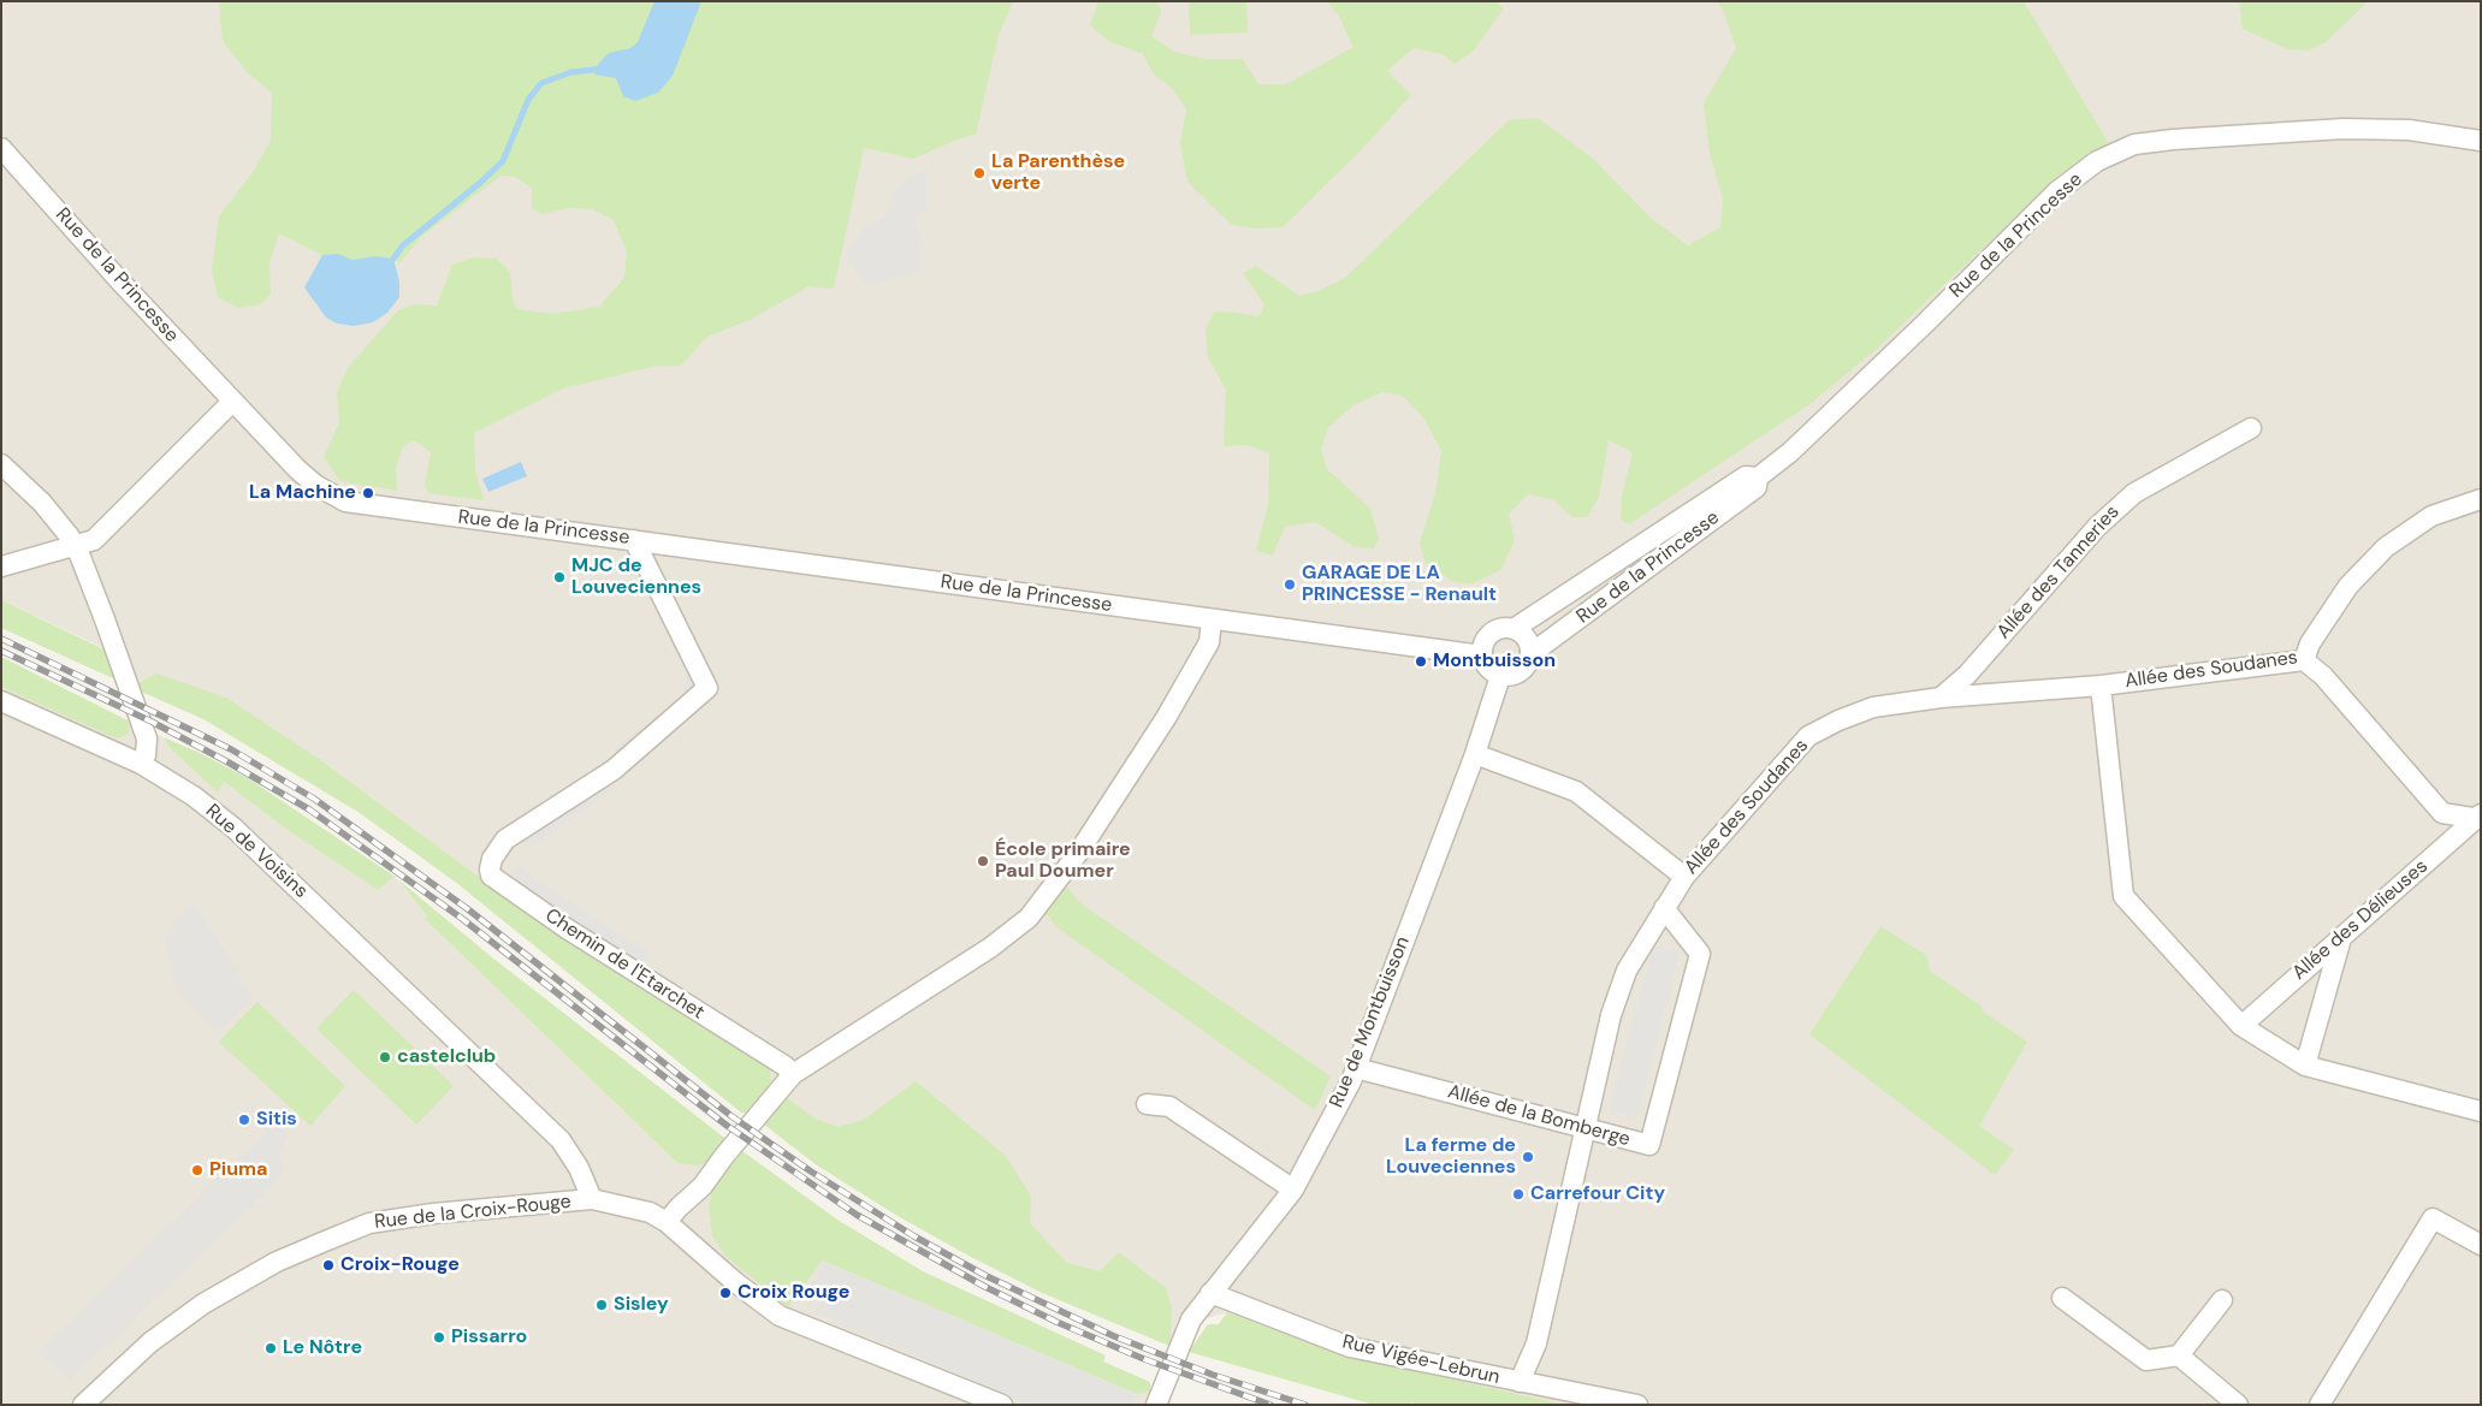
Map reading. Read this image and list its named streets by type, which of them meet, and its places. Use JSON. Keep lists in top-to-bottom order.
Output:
{
  "streets": {
    "street": [
      "Rue de la Princesse",
      "Allée des Tanneries",
      "Allée des Soudanes",
      "Rue de Voisins",
      "Allée des Délieuses",
      "Chemin de l'Etarchet",
      "Rue de Montbuisson",
      "Allée de la Bomberge",
      "Rue de la Croix-Rouge",
      "Rue Vigée-Lebrun"
    ]
  },
  "crossings": [
    ["Rue de la Princesse", "Chemin de l'Etarchet"],
    ["Rue de la Princesse", "Rue de Montbuisson"],
    ["Allée des Tanneries", "Allée des Soudanes"],
    ["Allée des Soudanes", "Allée de la Bomberge"],
    ["Allée des Soudanes", "Rue Vigée-Lebrun"],
    ["Rue de Voisins", "Rue de la Croix-Rouge"],
    ["Rue de Montbuisson", "Allée de la Bomberge"],
    ["Rue de Montbuisson", "Rue Vigée-Lebrun"]
  ],
  "places": [
    "La Parenthèse verte",
    "La Machine",
    "MJC de Louveciennes",
    "GARAGE DE LA PRINCESSE - Renault",
    "Montbuisson",
    "École primaire Paul Doumer",
    "castelclub",
    "Sitis",
    "La ferme de Louveciennes",
    "Piuma",
    "Carrefour City",
    "Croix-Rouge",
    "Croix Rouge",
    "Sisley",
    "Pissarro",
    "Le Nôtre"
  ]
}
